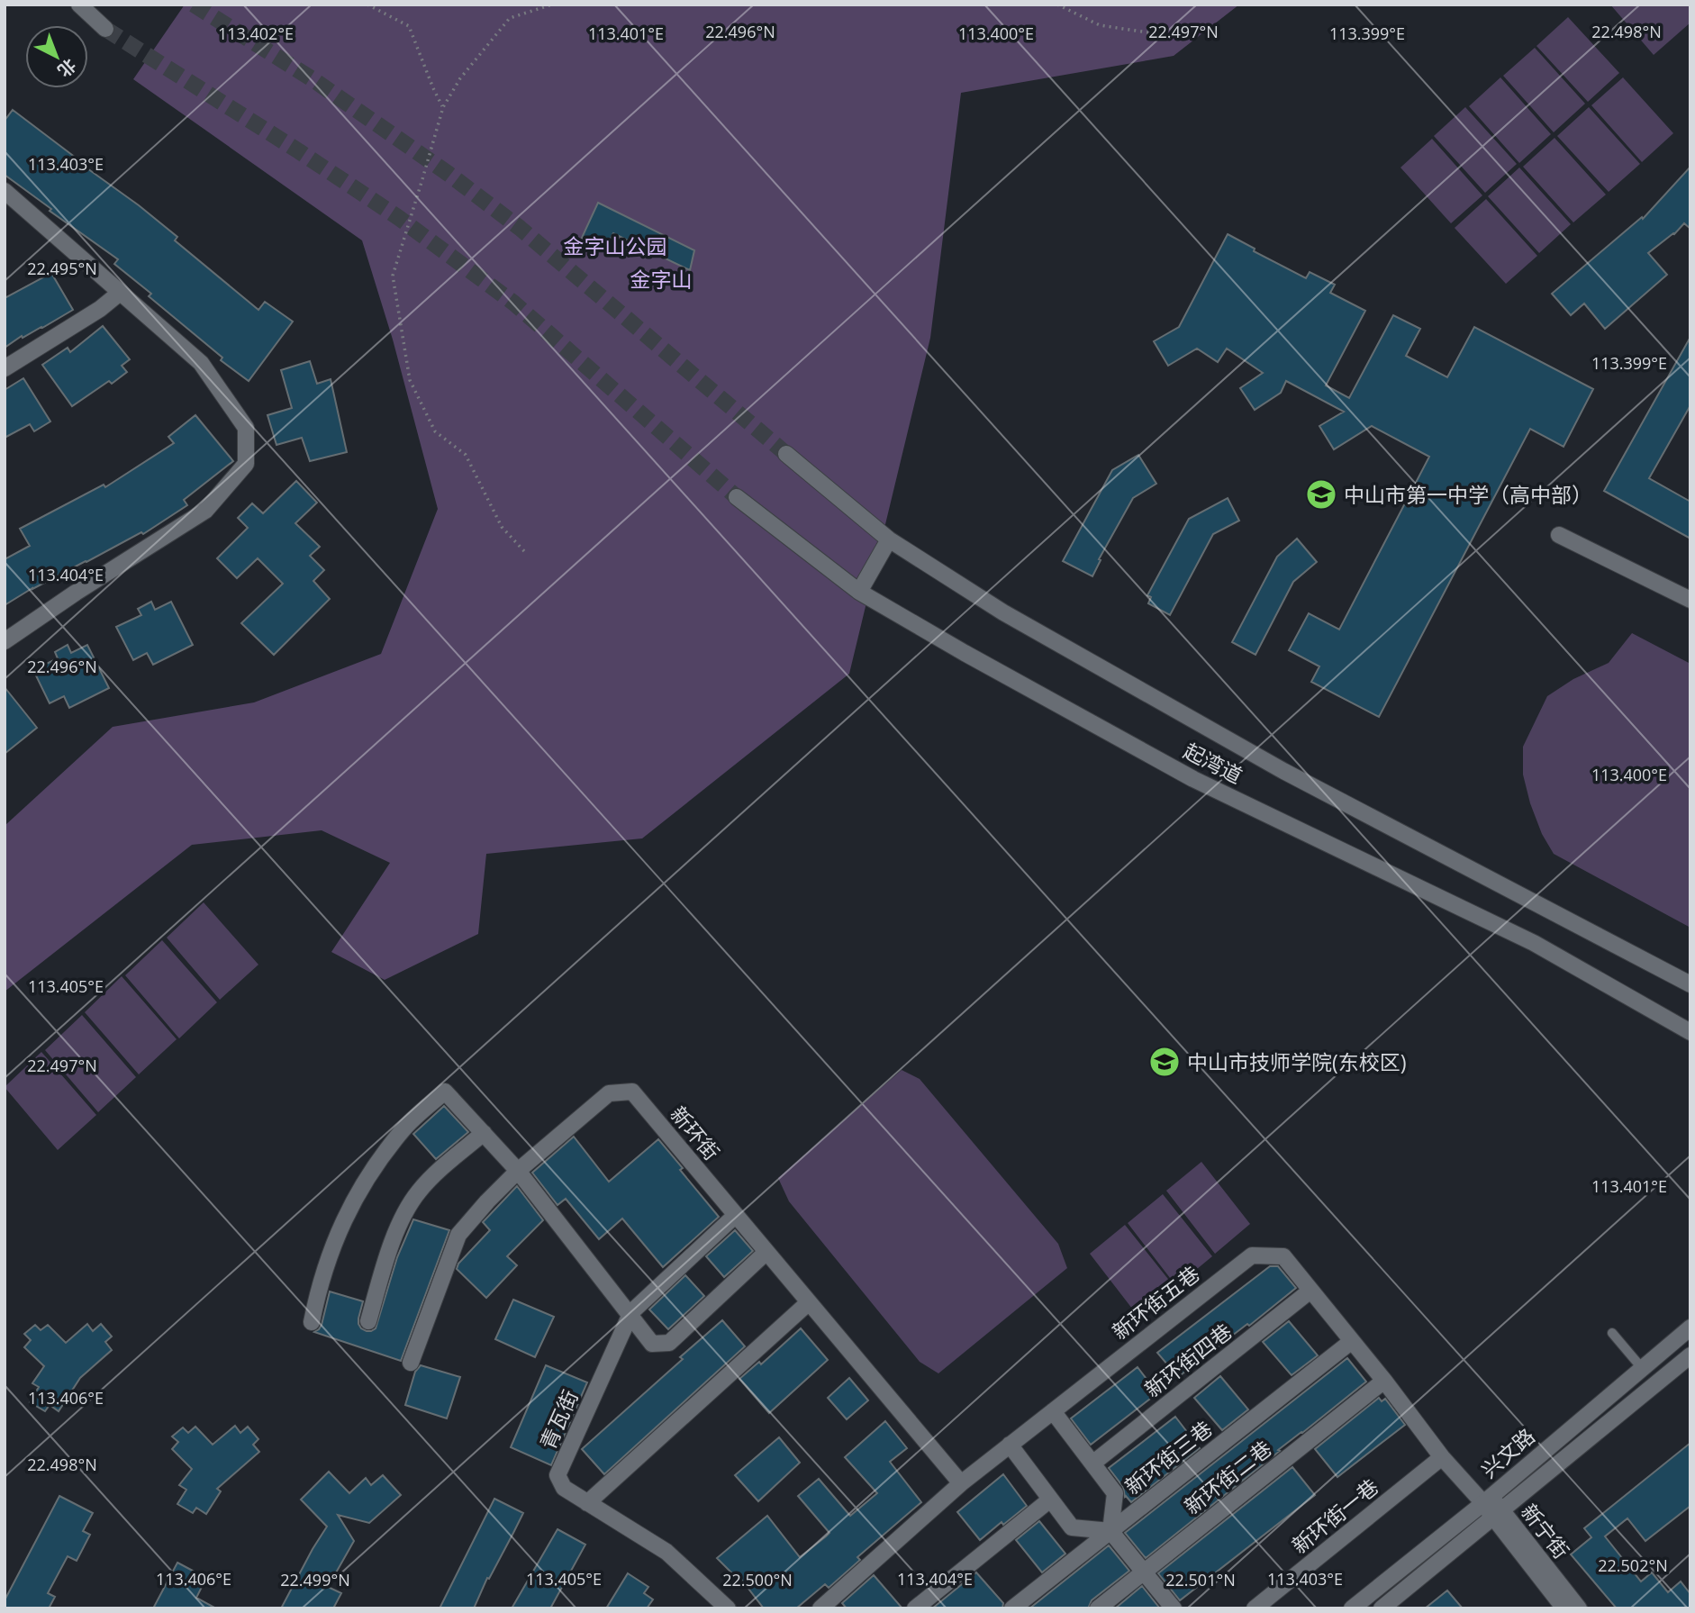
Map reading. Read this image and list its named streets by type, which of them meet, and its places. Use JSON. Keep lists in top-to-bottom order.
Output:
{
  "streets": {
    "street": [
      "起湾道",
      "新环街",
      "新环街五巷",
      "新环街四巷",
      "青瓦街",
      "兴文路",
      "新环街三巷",
      "新环街二巷",
      "新环街一巷",
      "新宁街"
    ]
  },
  "crossings": [
    ["新环街", "新环街五巷"],
    ["新环街", "青瓦街"],
    ["新环街五巷", "新环街四巷"],
    ["新环街五巷", "兴文路"],
    ["新环街五巷", "新环街三巷"],
    ["新环街五巷", "新环街二巷"],
    ["新环街五巷", "新环街一巷"],
    ["新环街五巷", "新宁街"],
    ["兴文路", "新宁街"]
  ],
  "parks": ["金字山公园", "金字山"],
  "places": {
    "school or university": ["中山市第一中学（高中部）", "中山市技师学院(东校区)"]
  },
  "north": "bottom right",
  "coordinates": [
    "22.496°N",
    "22.497°N",
    "22.498°N",
    "113.402°E",
    "113.401°E",
    "113.400°E",
    "113.399°E",
    "113.403°E",
    "22.495°N",
    "113.404°E",
    "113.405°E",
    "113.406°E",
    "22.502°N",
    "22.499°N",
    "22.500°N",
    "22.501°N"
  ]
}
